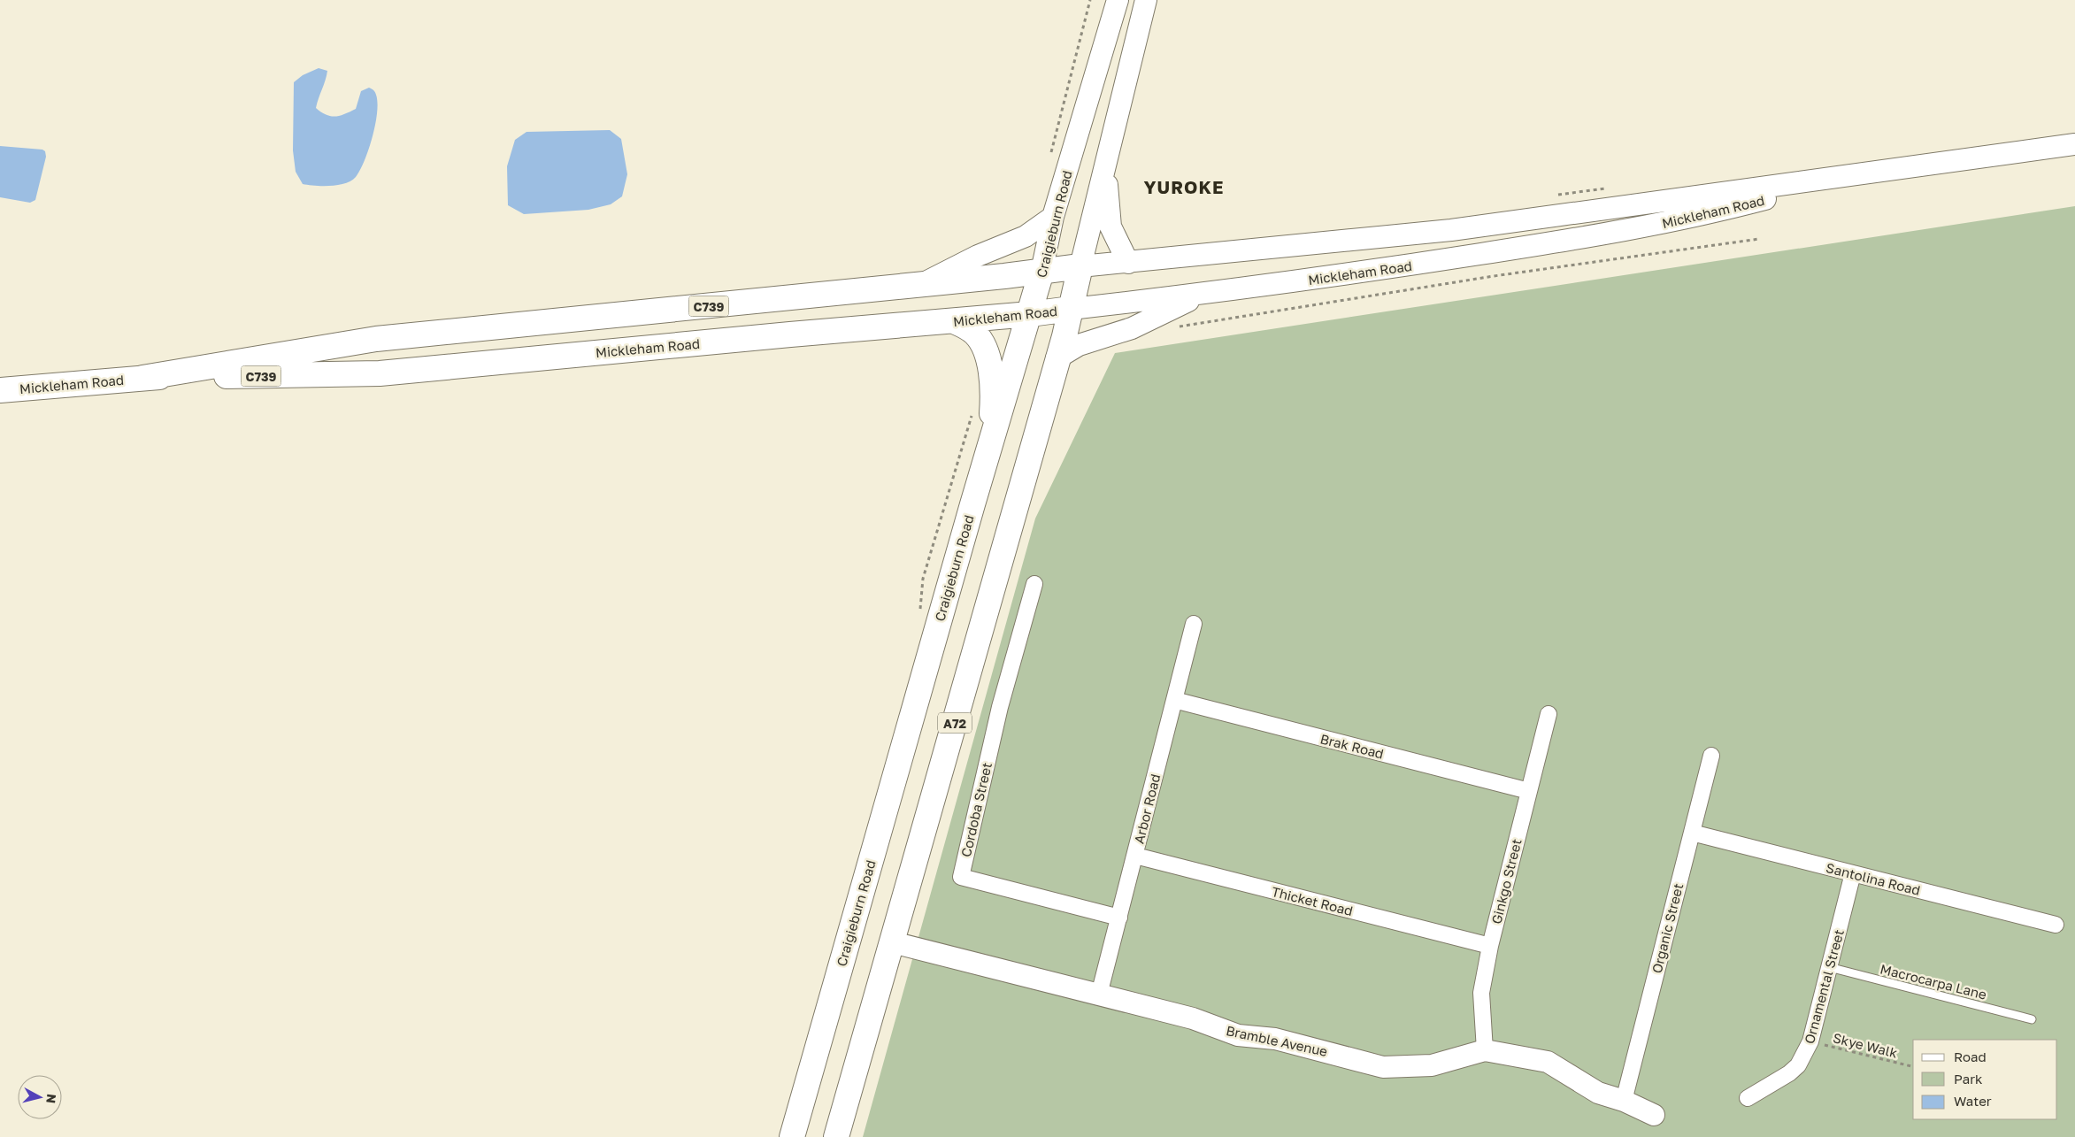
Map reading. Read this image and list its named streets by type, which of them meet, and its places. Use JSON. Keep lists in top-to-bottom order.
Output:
{
  "streets": {
    "main road": [
      "Mickleham Road",
      "Craigieburn Road",
      "C739",
      "A72",
      "Bramble Avenue"
    ],
    "street": [
      "Brak Road",
      "Arbor Road",
      "Cordoba Street",
      "Santolina Road",
      "Ginkgo Street",
      "Thicket Road",
      "Organic Street",
      "Ornamental Street"
    ],
    "lane": ["Macrocarpa Lane"],
    "path": ["Skye Walk"]
  },
  "crossings": [
    ["Mickleham Road", "Craigieburn Road"],
    ["Mickleham Road", "A72"],
    ["A72", "Bramble Avenue"],
    ["Brak Road", "Arbor Road"],
    ["Brak Road", "Ginkgo Street"],
    ["Arbor Road", "Cordoba Street"],
    ["Arbor Road", "Thicket Road"],
    ["Arbor Road", "Bramble Avenue"],
    ["Santolina Road", "Organic Street"],
    ["Santolina Road", "Ornamental Street"],
    ["Ginkgo Street", "Thicket Road"],
    ["Ginkgo Street", "Bramble Avenue"],
    ["Organic Street", "Bramble Avenue"],
    ["Macrocarpa Lane", "Ornamental Street"],
    ["Ornamental Street", "Skye Walk"]
  ],
  "districts": ["YUROKE"],
  "legend": ["Road", "Park", "Water"],
  "north": "right"
}
